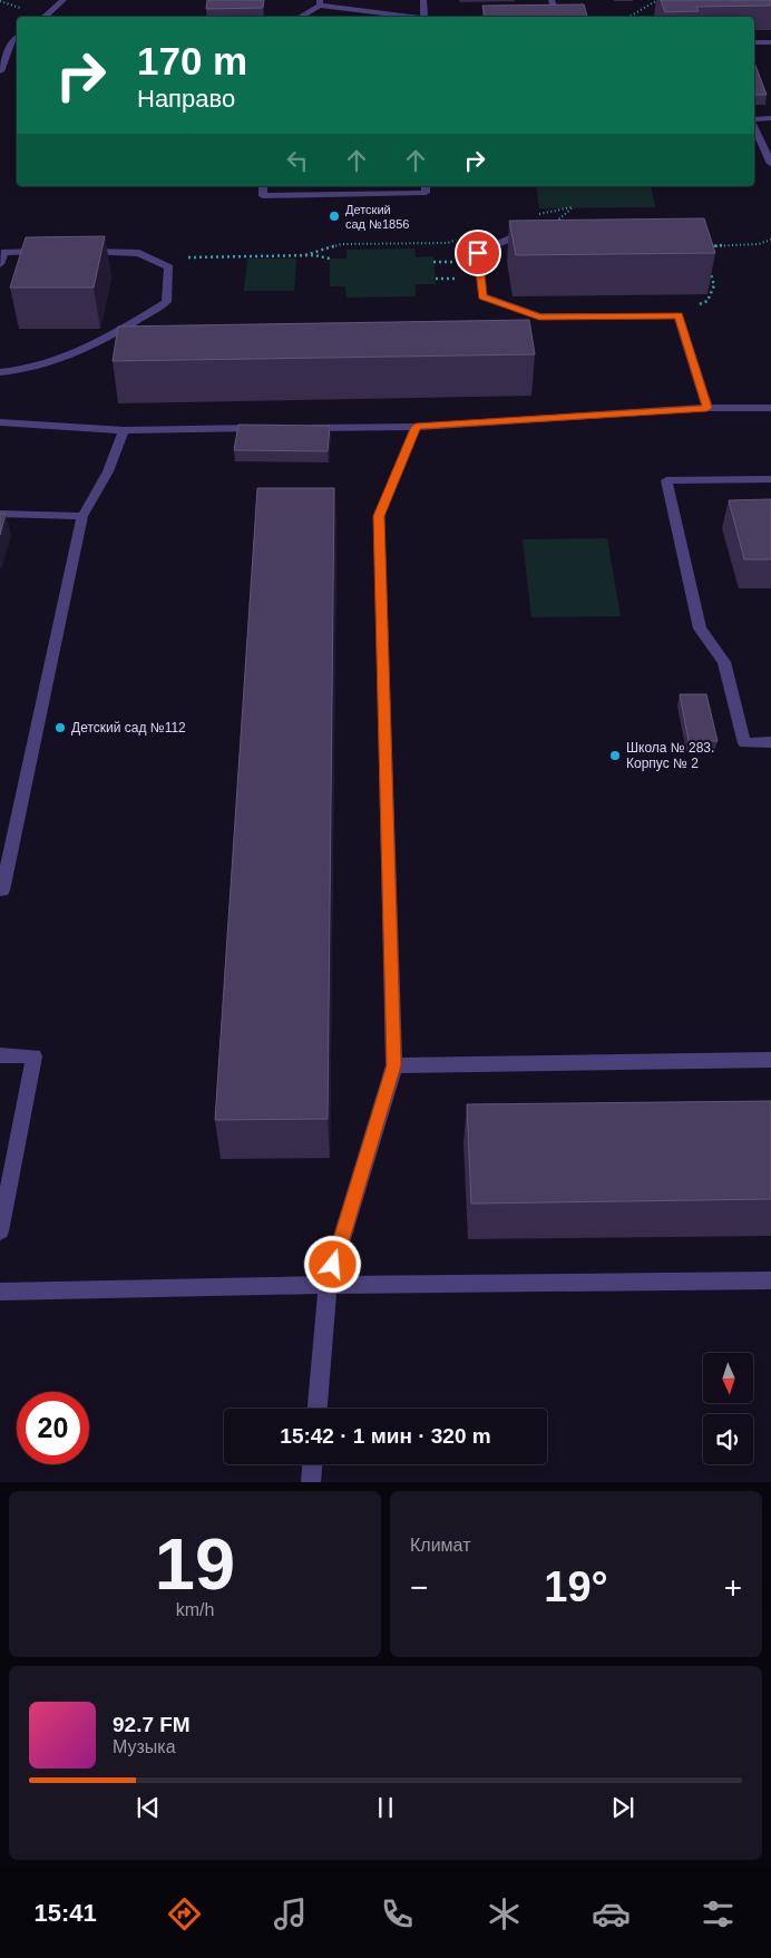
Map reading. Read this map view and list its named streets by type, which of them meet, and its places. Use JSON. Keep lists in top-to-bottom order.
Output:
{
  "places": ["Детский сад №1856", "Детский сад №112", "Школа № 283. Корпус № 2"],
  "north": "bottom",
  "page": {
    "turn": ["170 m", "Направо"],
    "limit": "20",
    "trip": "15:42 · 1 мин · 320 m",
    "tile": [
      ["19", "km/h"],
      "Климат"
    ],
    "heat": ["−", "19°", "+"],
    "song": ["92.7 FM", "Музыка"],
    "tabs": "15:41"
  }
}
